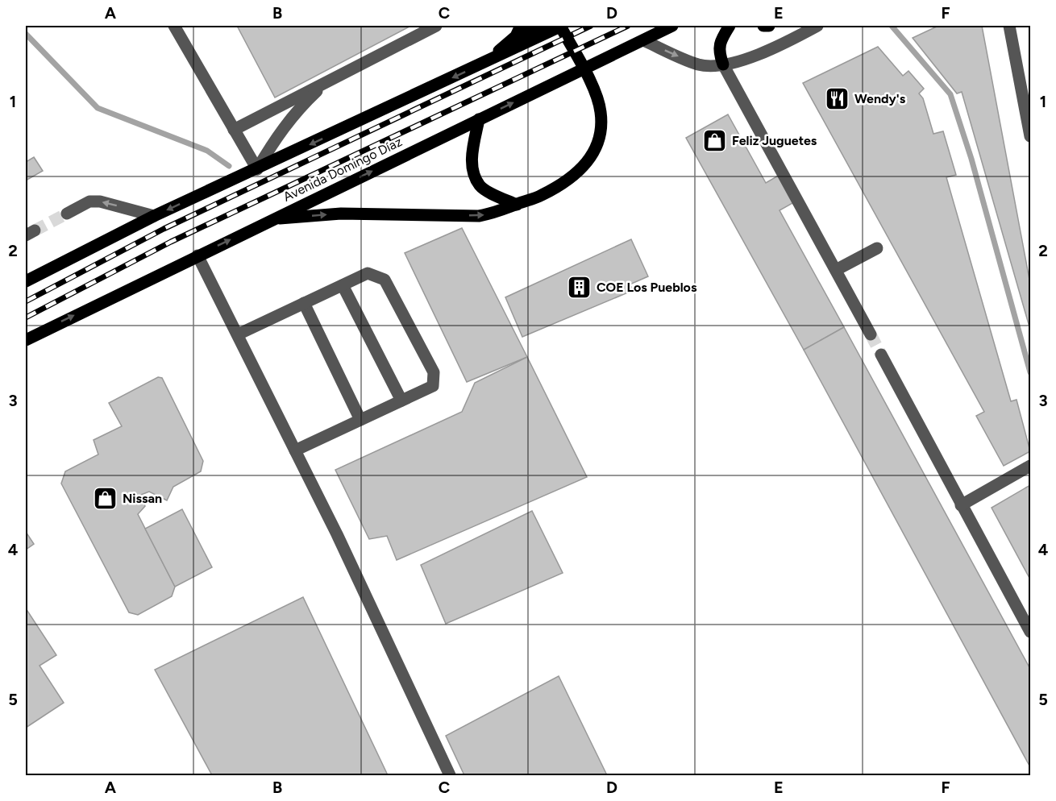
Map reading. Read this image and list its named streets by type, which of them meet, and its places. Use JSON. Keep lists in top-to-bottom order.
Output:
{
  "streets": {
    "main road": ["Avenida Domingo Díaz"]
  },
  "places": {
    "restaurant": ["Wendy's"],
    "shop": ["Feliz Juguetes", "Nissan"],
    "building": ["COE Los Pueblos"]
  },
  "grid": {
    "columns": [
      "A",
      "B",
      "C",
      "D",
      "E",
      "F"
    ],
    "rows": [
      "1",
      "2",
      "3",
      "4",
      "5"
    ]
  }
}
